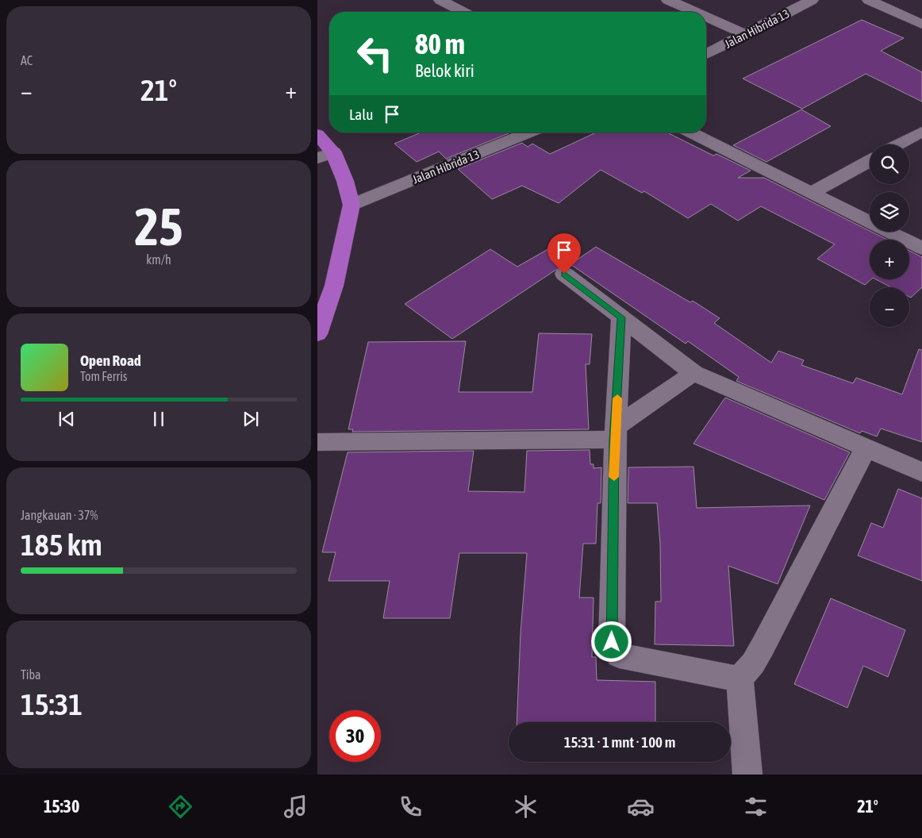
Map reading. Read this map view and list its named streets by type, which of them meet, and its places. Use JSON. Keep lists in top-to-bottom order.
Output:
{
  "streets": {
    "street": ["Jalan Hibrida 13"]
  },
  "page": {
    "tile": [
      "AC",
      ["25", "km/h"],
      ["Jangkauan · 37%", "185 km"],
      ["Tiba", "15:31"]
    ],
    "turn": ["80 m", "Belok kiri"],
    "heat": ["−", "21°", "+"],
    "then": "Lalu",
    "map_buttons": ["+", "−"],
    "song": ["Open Road", "Tom Ferris"],
    "limit": "30",
    "trip": "15:31 · 1 mnt · 100 m",
    "tabs": ["15:30", "21°"]
  }
}
